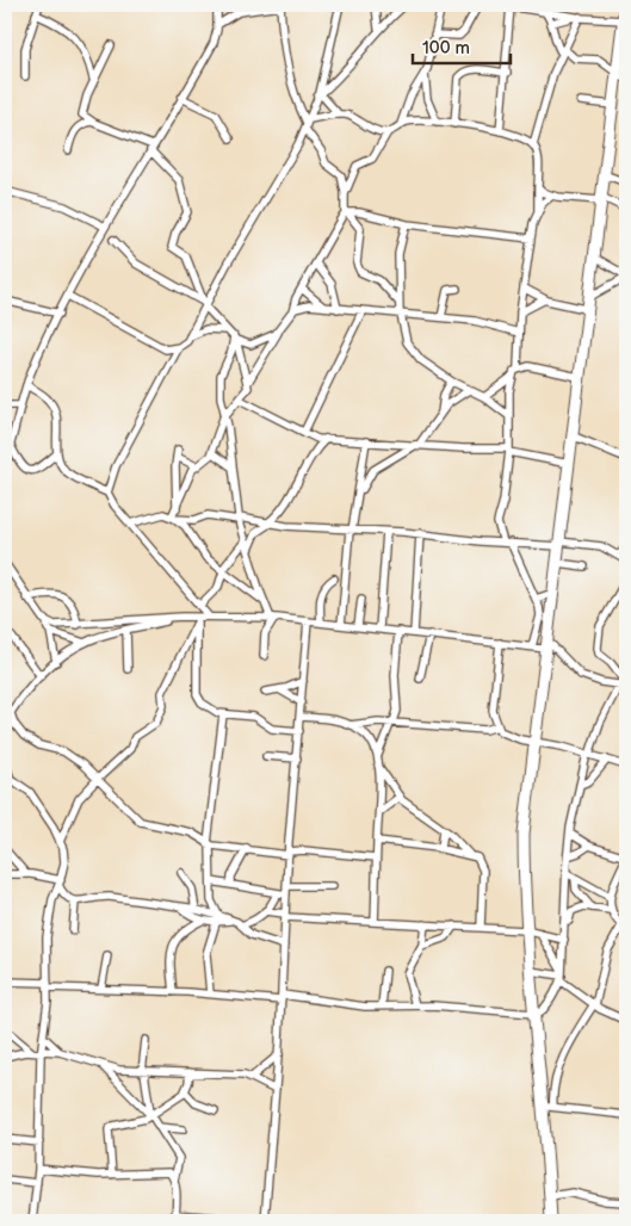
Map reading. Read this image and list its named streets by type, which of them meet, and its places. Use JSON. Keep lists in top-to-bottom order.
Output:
{
  "scale_bar": "100 m"
}
